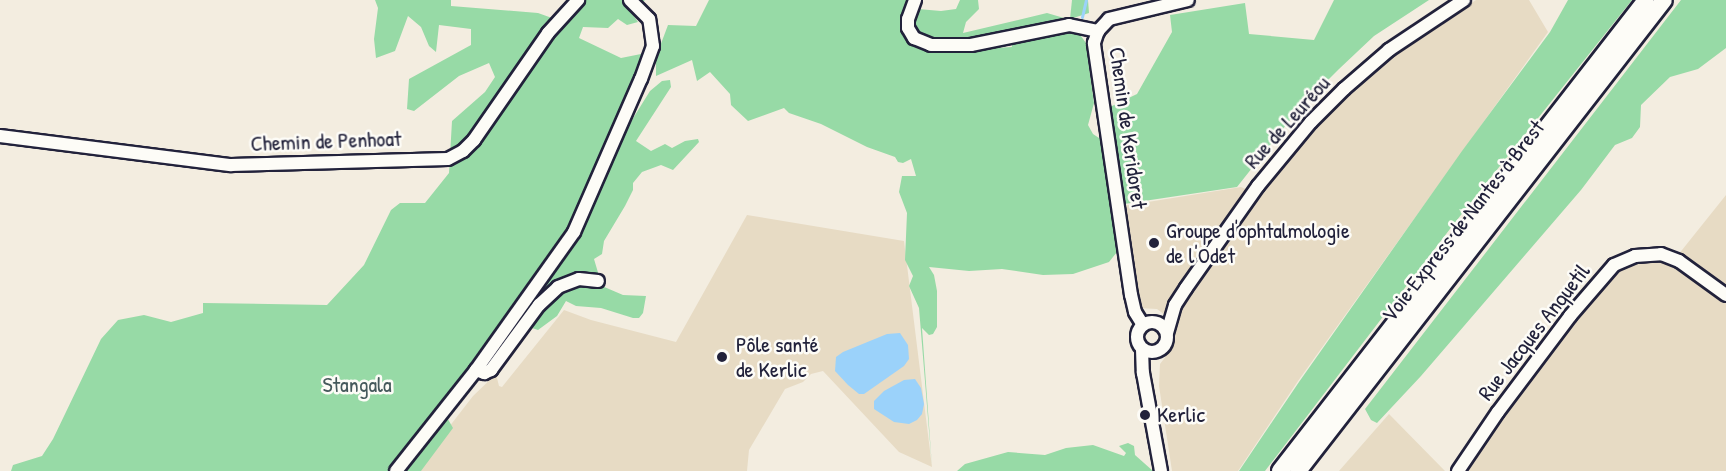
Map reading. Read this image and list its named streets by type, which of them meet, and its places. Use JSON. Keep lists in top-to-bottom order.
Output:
{
  "streets": {
    "highway": ["Voie Express de Nantes à Brest"],
    "street": [
      "Rue de Leuréou",
      "Chemin de Keridoret",
      "Chemin de Penhoat",
      "Rue Jacques Anquetil"
    ]
  },
  "crossings": [
    ["Rue de Leuréou", "Chemin de Keridoret"]
  ],
  "parks": ["Stangala"],
  "places": ["Groupe d'ophtalmologie de l'Odet", "Pôle santé de Kerlic", "Kerlic"]
}
